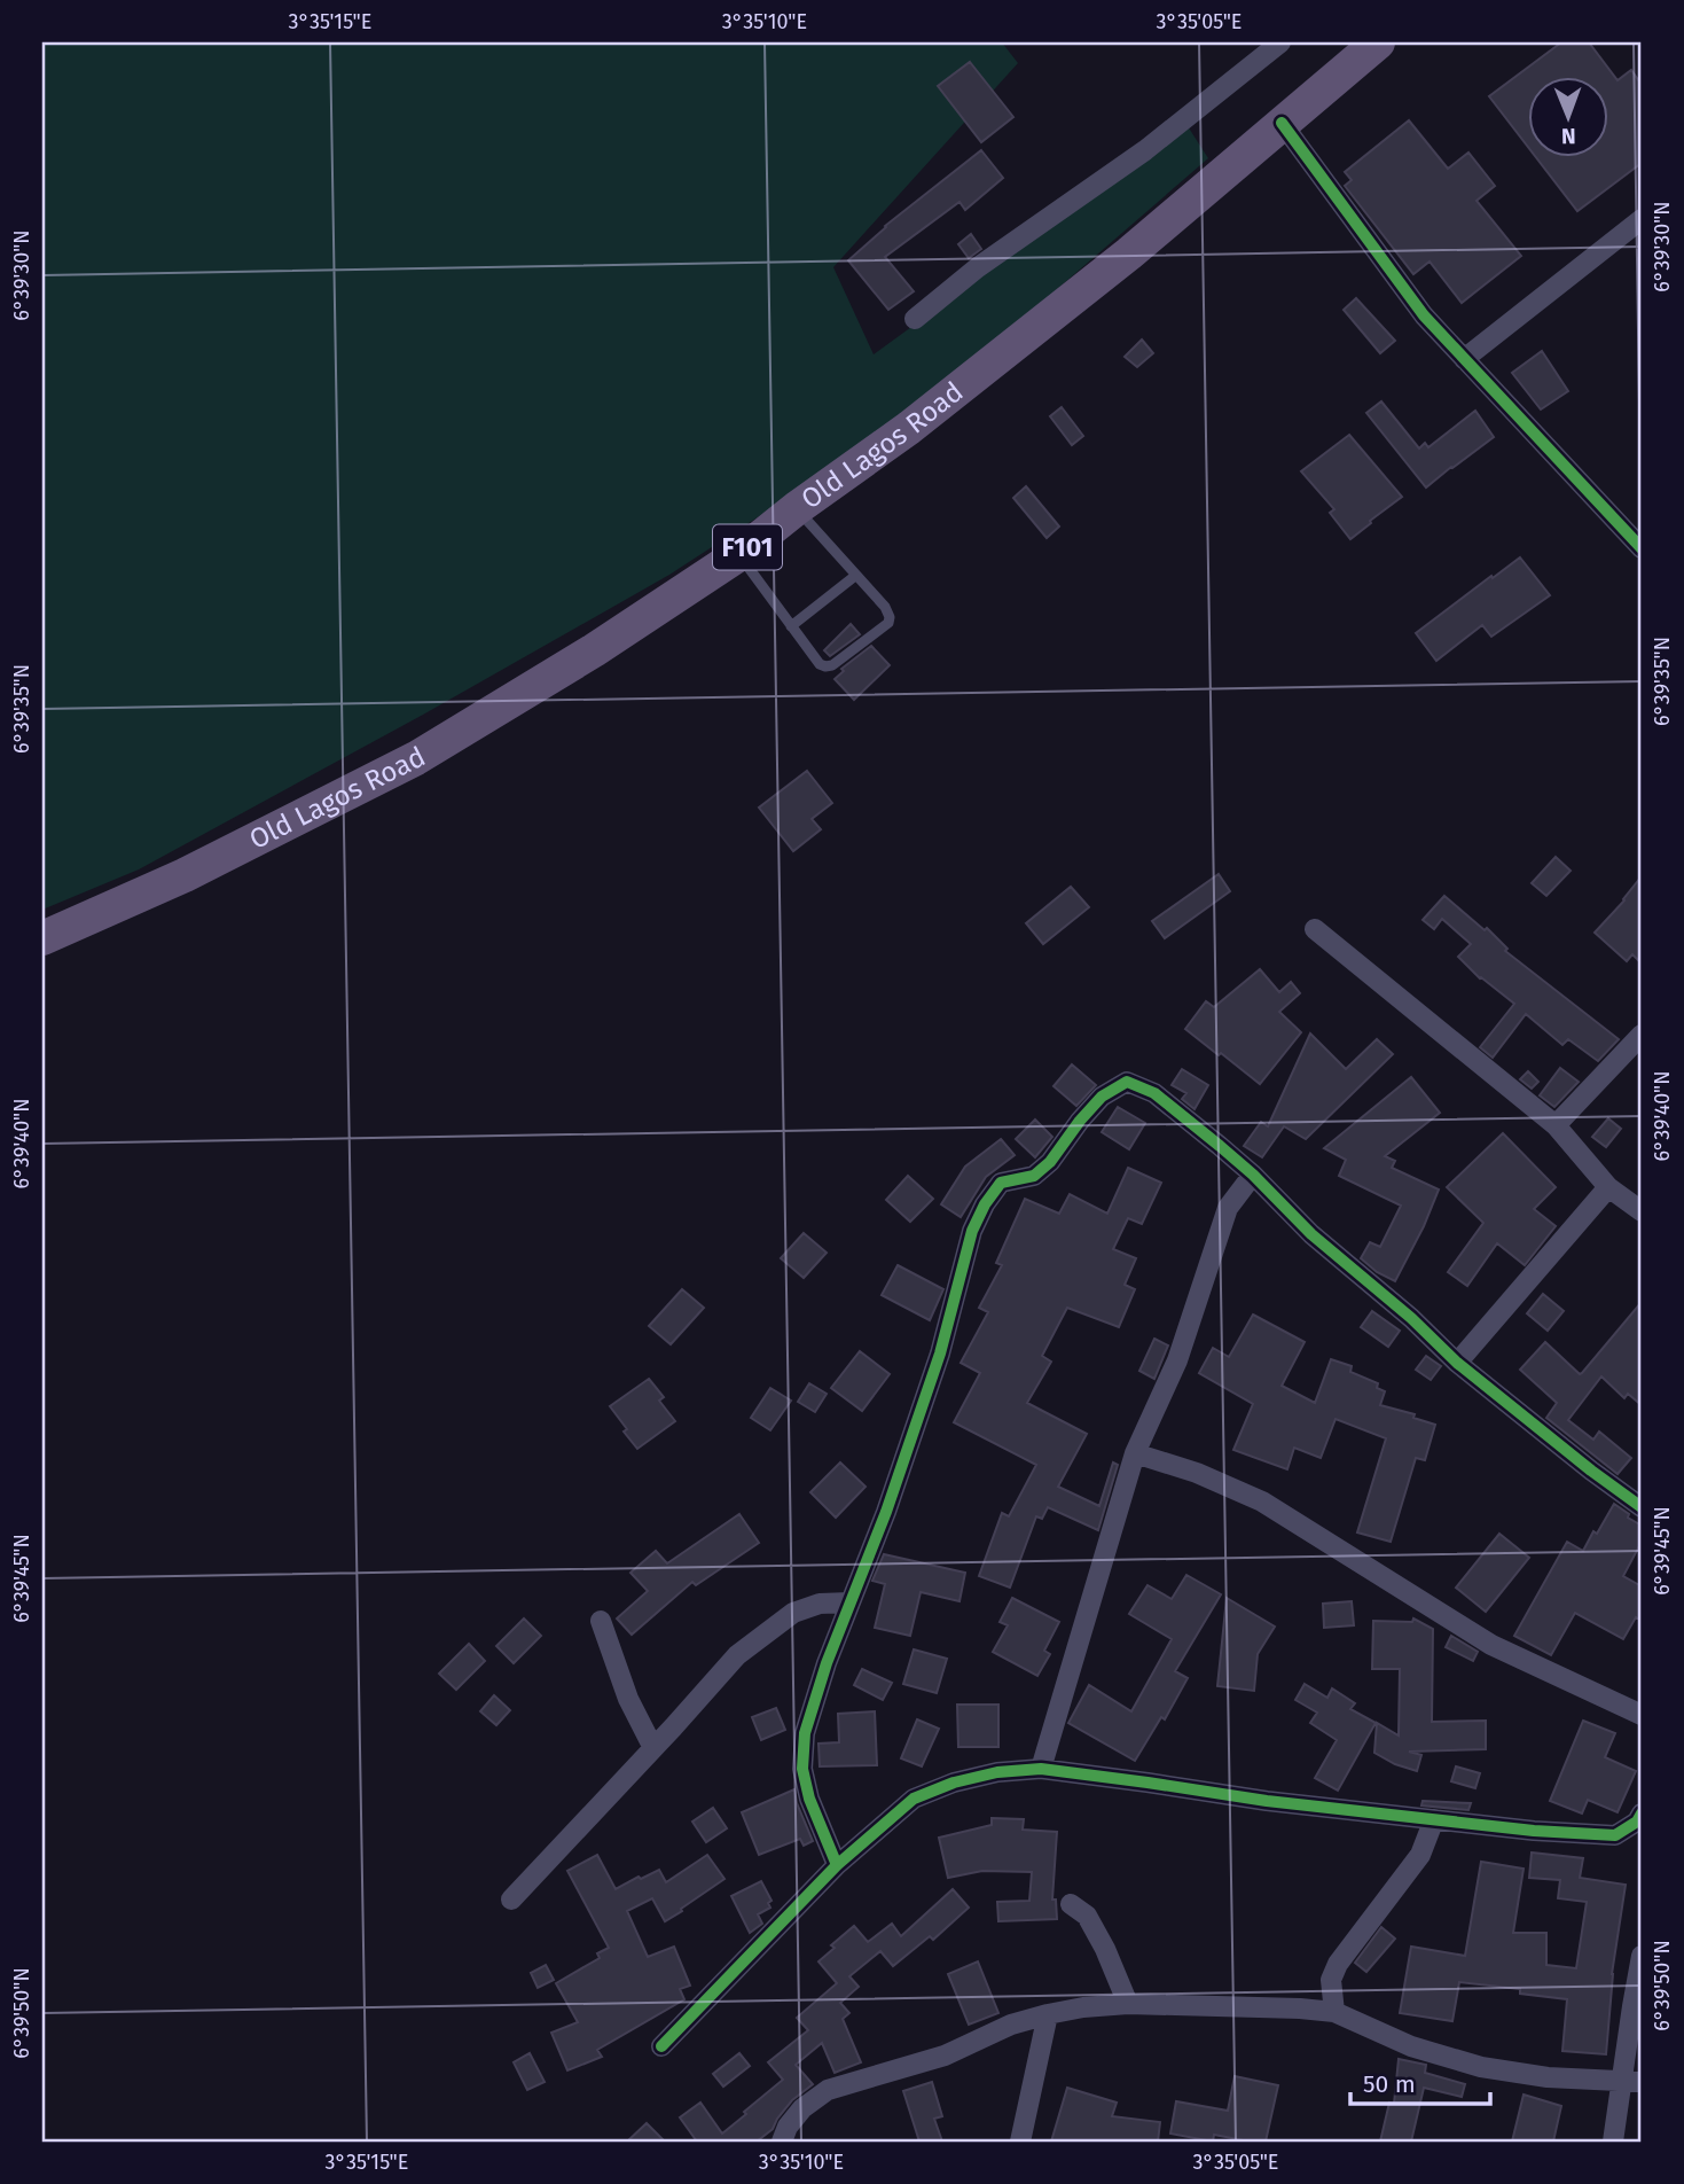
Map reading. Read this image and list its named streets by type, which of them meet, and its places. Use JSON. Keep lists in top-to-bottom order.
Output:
{
  "streets": {
    "main road": ["Old Lagos Road", "F101"]
  },
  "scale_bar": "50 m",
  "north": "bottom",
  "coordinates": [
    "3°35'15\"E",
    "3°35'10\"E",
    "3°35'05\"E",
    "6°39'30\"N",
    "6°39'35\"N",
    "6°39'40\"N",
    "6°39'45\"N",
    "6°39'50\"N"
  ]
}
